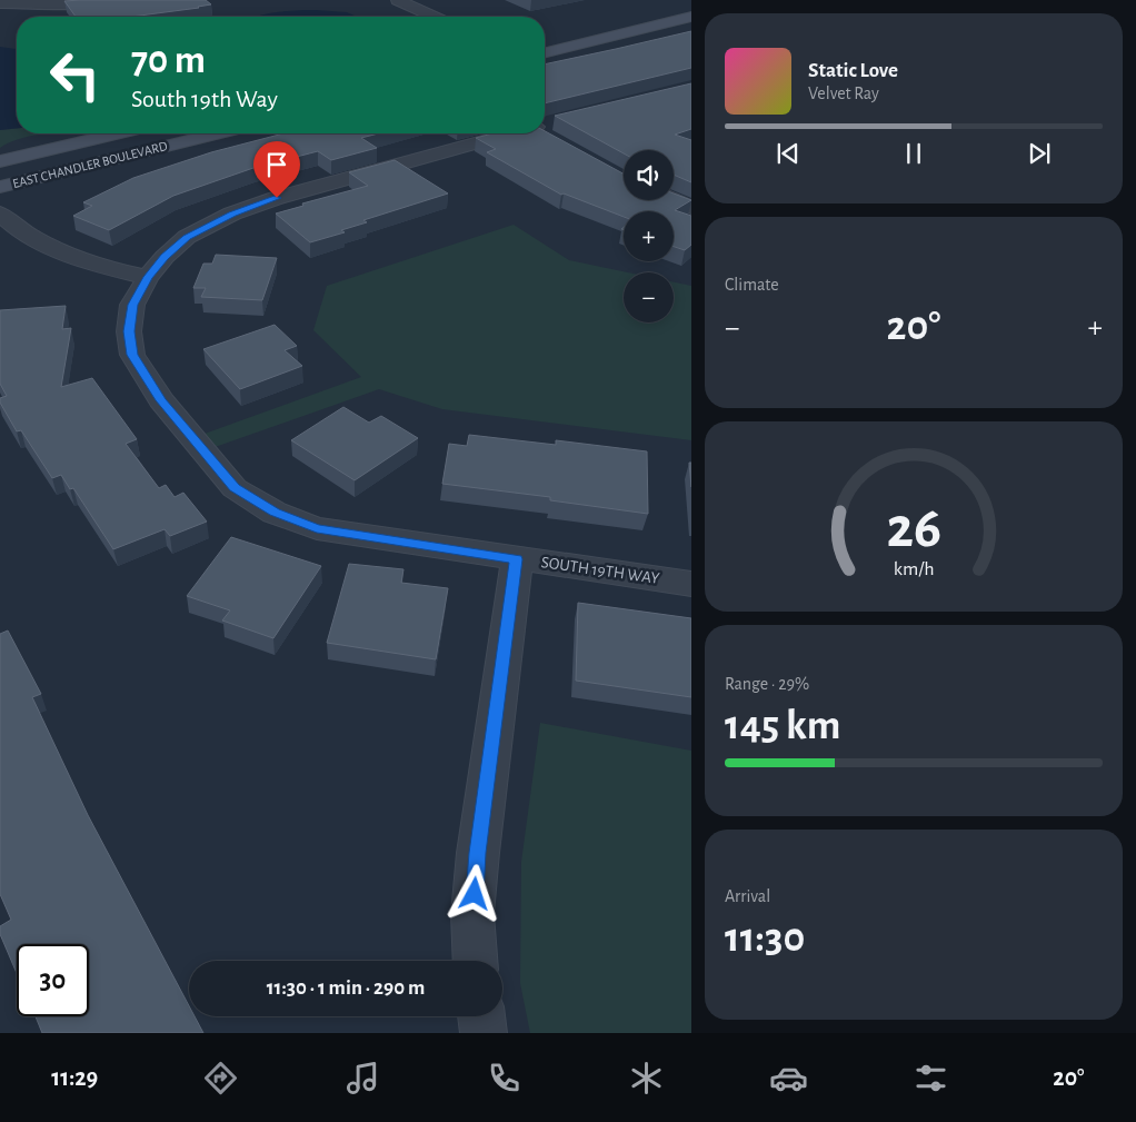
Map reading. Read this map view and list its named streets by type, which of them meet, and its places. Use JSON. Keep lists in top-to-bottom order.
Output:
{
  "streets": {
    "main road": ["EAST CHANDLER BOULEVARD"],
    "street": ["SOUTH 19TH WAY"]
  },
  "page": {
    "turn": ["70 m", "South 19th Way"],
    "song": ["Static Love", "Velvet Ray"],
    "map_buttons": ["+", "−"],
    "tile": [
      "Climate",
      ["Range · 29%", "145 km"],
      ["Arrival", "11:30"]
    ],
    "heat": ["−", "20°", "+"],
    "limit": "30",
    "trip": "11:30 · 1 min · 290 m",
    "tabs": ["11:29", "20°"],
    "gauge": ["26", "km/h"]
  }
}
